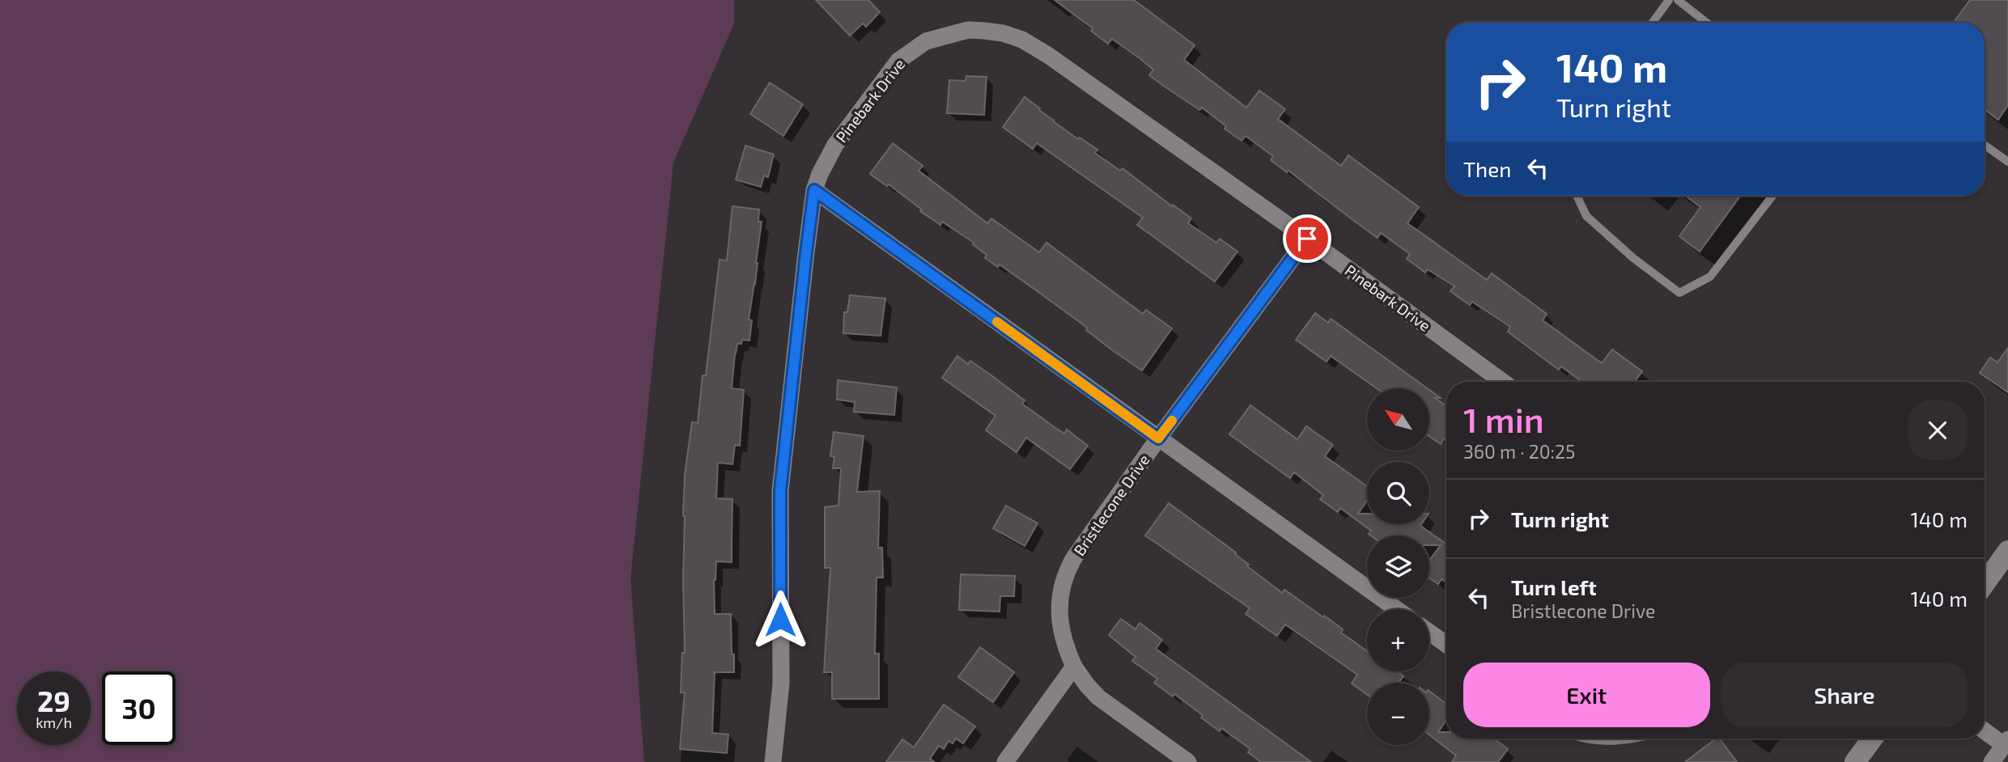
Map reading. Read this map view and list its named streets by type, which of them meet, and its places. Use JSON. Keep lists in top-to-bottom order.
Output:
{
  "streets": {
    "street": ["Pinebark Drive", "Bristlecone Drive"]
  },
  "crossings": [
    ["Pinebark Drive", "Bristlecone Drive"]
  ],
  "north": "top left",
  "page": {
    "turn": ["140 m", "Turn right"],
    "then": "Then",
    "heading": ["1 min", "360 m · 20:25"],
    "map_buttons": ["+", "−"],
    "list": [
      {
        "name": "Turn right",
        "value": "140 m"
      },
      {
        "name": "Turn left",
        "note": "Bristlecone Drive",
        "value": "140 m"
      }
    ],
    "buttons": ["Exit", "Share"],
    "speed": "29 km/h",
    "limit": "30"
  }
}
